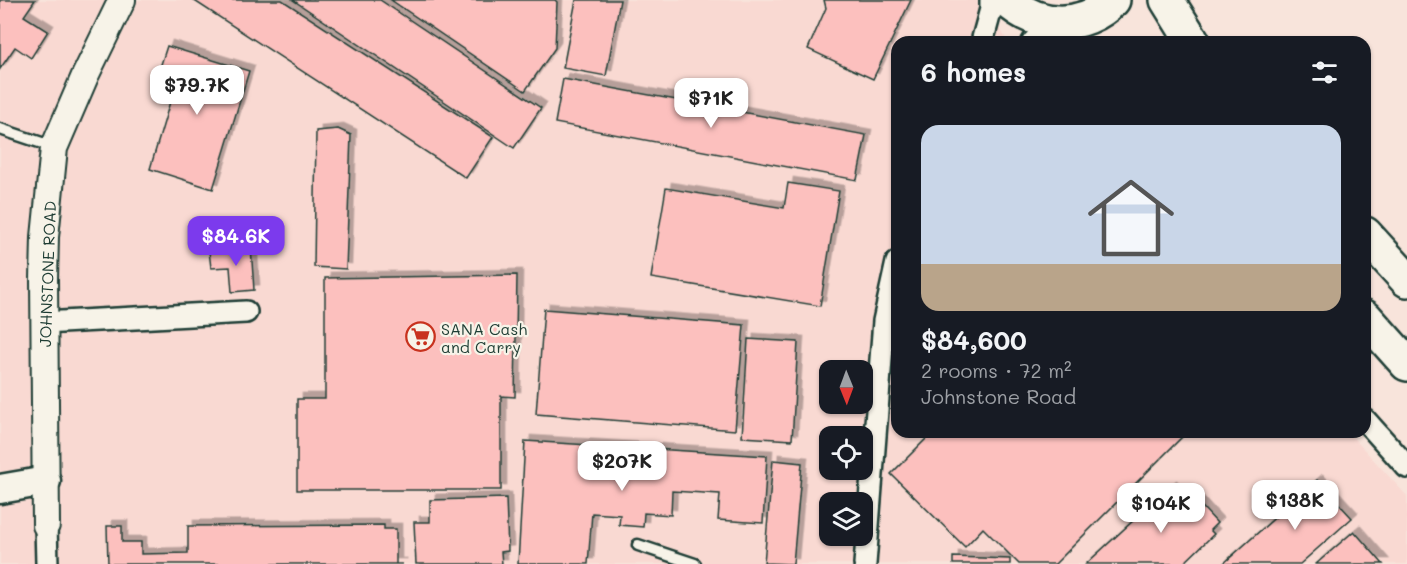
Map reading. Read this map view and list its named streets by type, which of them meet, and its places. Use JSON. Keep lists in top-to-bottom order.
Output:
{
  "streets": {
    "street": ["JOHNSTONE ROAD"]
  },
  "places": {
    "supermarket": ["SANA Cash and Carry"]
  },
  "north": "bottom",
  "page": {
    "heading": "6 homes",
    "price": [
      "$79.7K",
      "$71K",
      "$84.6K",
      "$207K",
      "$138K",
      "$104K"
    ],
    "list": [
      {
        "name": "$84,600",
        "note": "2 rooms · 72 m² · Johnstone Road"
      }
    ]
  }
}
